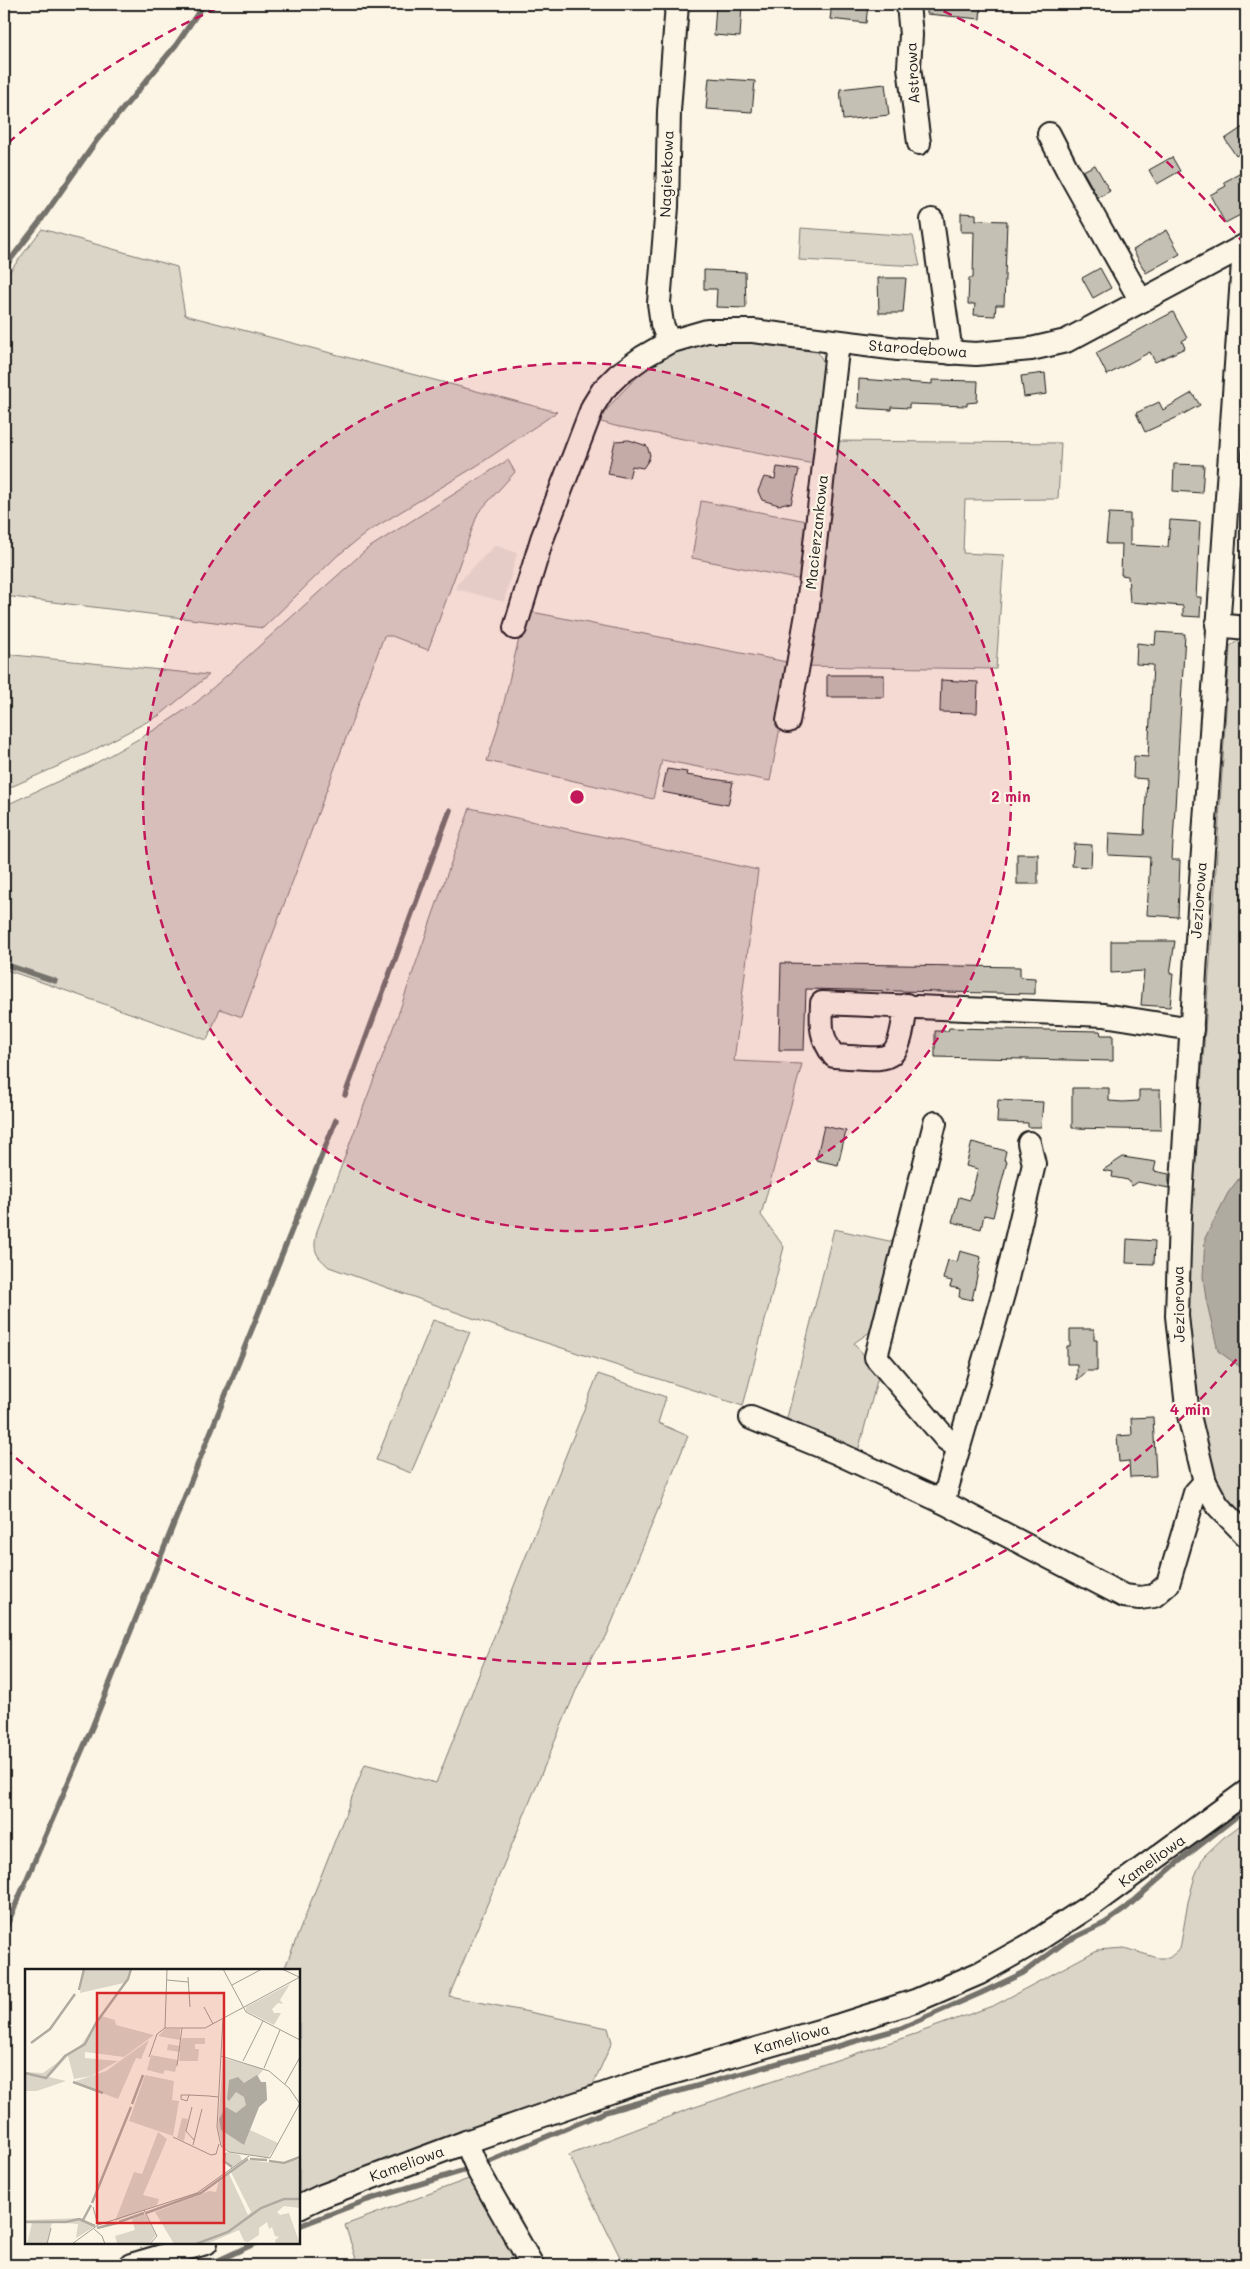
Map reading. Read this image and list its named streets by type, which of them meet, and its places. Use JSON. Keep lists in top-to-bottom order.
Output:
{
  "streets": {
    "street": [
      "Astrowa",
      "Nagietkowa",
      "Starodębowa",
      "Macierzankowa",
      "Jeziorowa",
      "Kameliowa"
    ]
  },
  "crossings": [
    ["Nagietkowa", "Starodębowa"],
    ["Starodębowa", "Macierzankowa"],
    ["Starodębowa", "Jeziorowa"]
  ],
  "rings": ["2 min", "4 min"]
}
